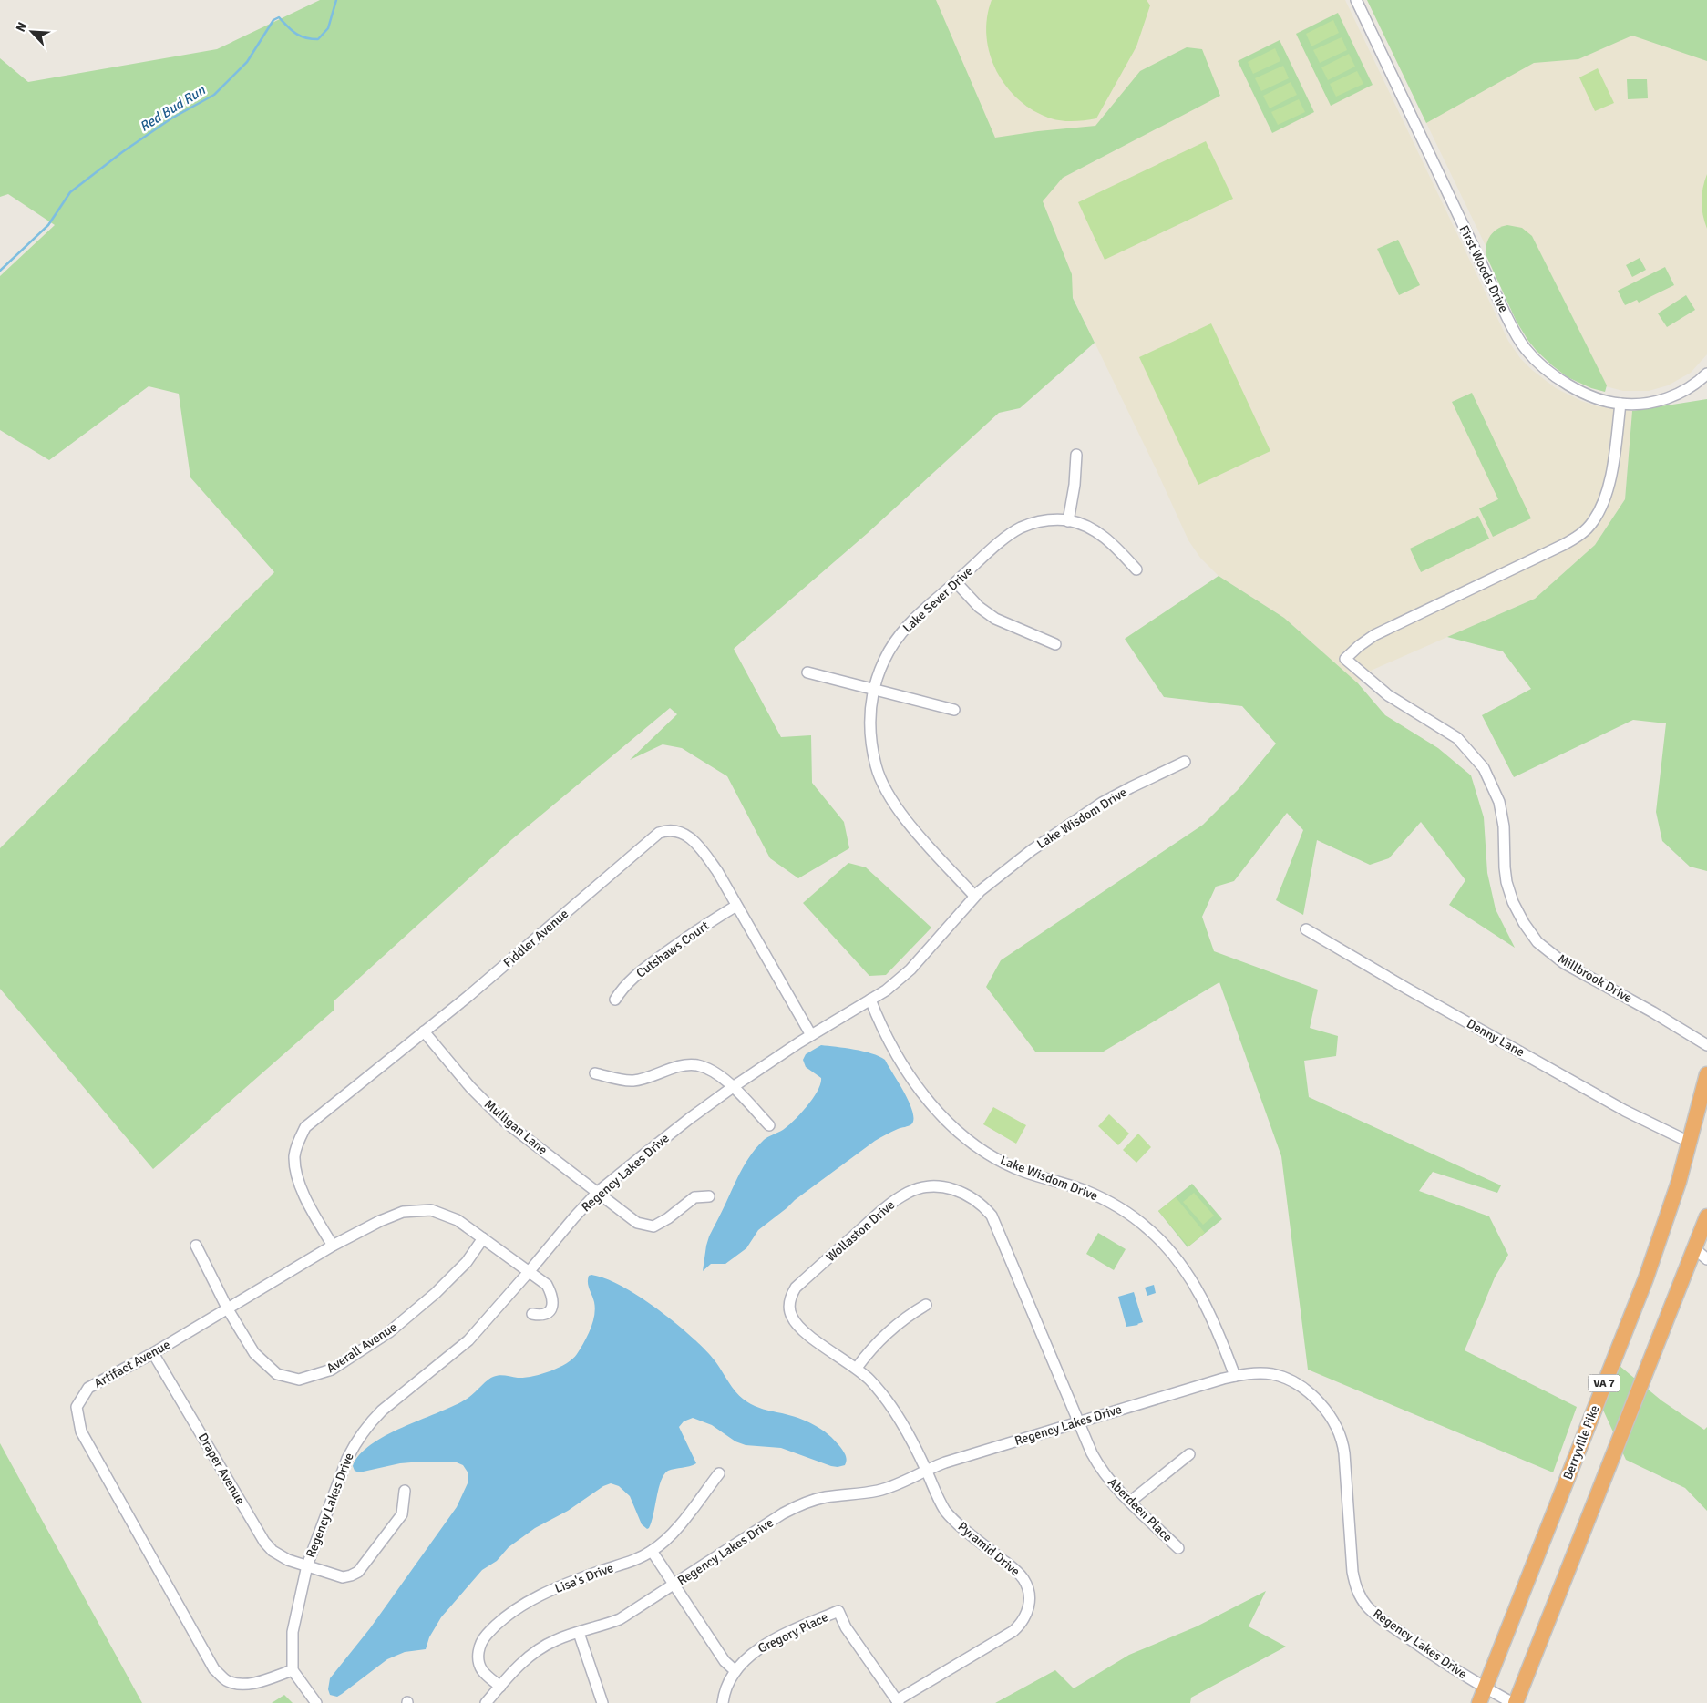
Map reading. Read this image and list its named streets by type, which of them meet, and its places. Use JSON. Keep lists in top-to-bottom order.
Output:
{
  "streets": {
    "highway": ["VA 7", "Berryville Pike"],
    "street": [
      "First Woods Drive",
      "Lake Sever Drive",
      "Lake Wisdom Drive",
      "Fiddler Avenue",
      "Cutshaws Court",
      "Millbrook Drive",
      "Denny Lane",
      "Mulligan Lane",
      "Regency Lakes Drive",
      "Wollaston Drive",
      "Averall Avenue",
      "Artifact Avenue",
      "Draper Avenue",
      "Aberdeen Place",
      "Pyramid Drive",
      "Lisa's Drive",
      "Gregory Place"
    ]
  },
  "crossings": [
    ["First Woods Drive", "Millbrook Drive"],
    ["Lake Sever Drive", "Lake Wisdom Drive"],
    ["Lake Wisdom Drive", "Regency Lakes Drive"],
    ["Fiddler Avenue", "Cutshaws Court"],
    ["Fiddler Avenue", "Mulligan Lane"],
    ["Fiddler Avenue", "Regency Lakes Drive"],
    ["Fiddler Avenue", "Artifact Avenue"],
    ["Denny Lane", "Berryville Pike"],
    ["Mulligan Lane", "Regency Lakes Drive"],
    ["Regency Lakes Drive", "Wollaston Drive"],
    ["Regency Lakes Drive", "Artifact Avenue"],
    ["Regency Lakes Drive", "VA 7"],
    ["Regency Lakes Drive", "Berryville Pike"],
    ["Regency Lakes Drive", "Draper Avenue"],
    ["Regency Lakes Drive", "Aberdeen Place"],
    ["Regency Lakes Drive", "Pyramid Drive"],
    ["Regency Lakes Drive", "Lisa's Drive"],
    ["Wollaston Drive", "Aberdeen Place"],
    ["Wollaston Drive", "Pyramid Drive"],
    ["Averall Avenue", "Artifact Avenue"],
    ["Artifact Avenue", "Draper Avenue"],
    ["Pyramid Drive", "Gregory Place"]
  ],
  "water": ["Red Bud Run"],
  "north": "top left"
}
